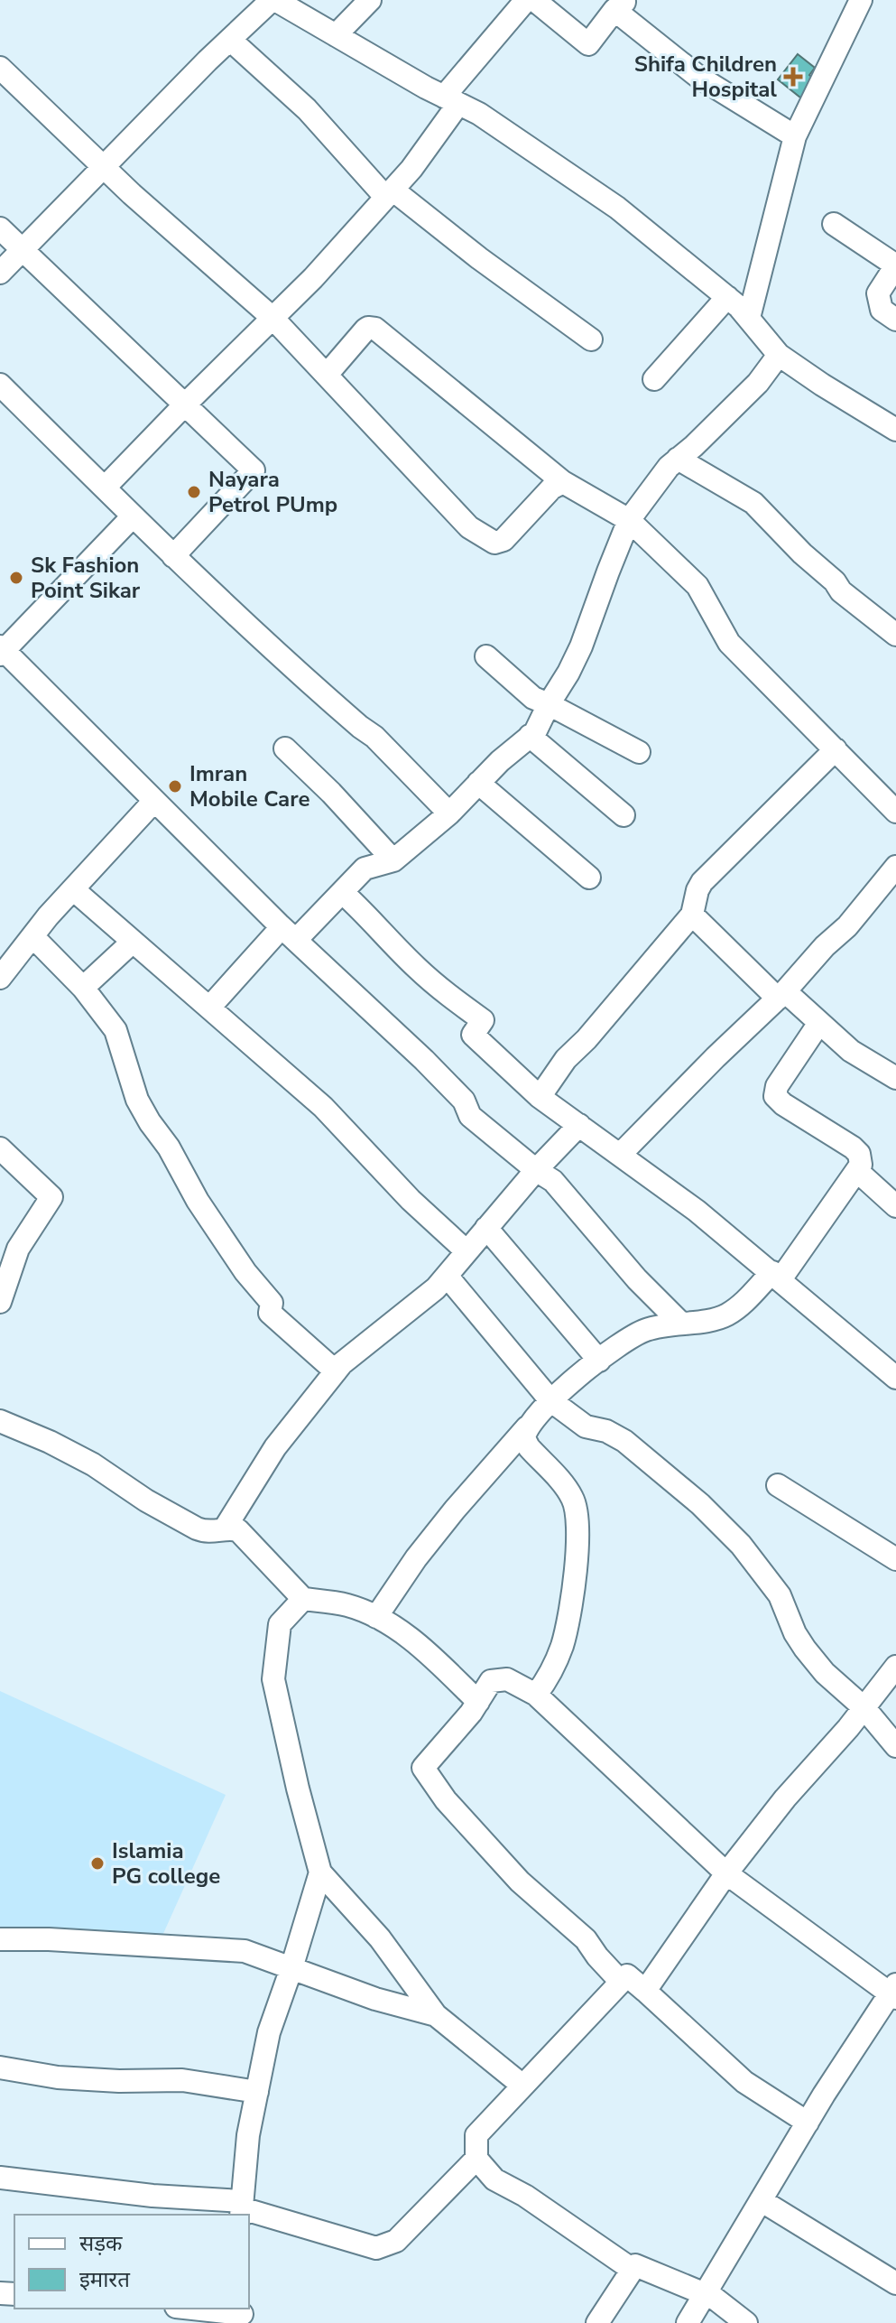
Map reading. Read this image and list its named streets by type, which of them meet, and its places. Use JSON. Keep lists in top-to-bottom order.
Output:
{
  "places": {
    "health": ["Shifa Children Hospital"],
    "other": [
      "Nayara Petrol PUmp",
      "Sk Fashion Point Sikar",
      "Imran Mobile Care",
      "Islamia PG college"
    ]
  },
  "legend": ["सड़क", "इमारत"]
}
